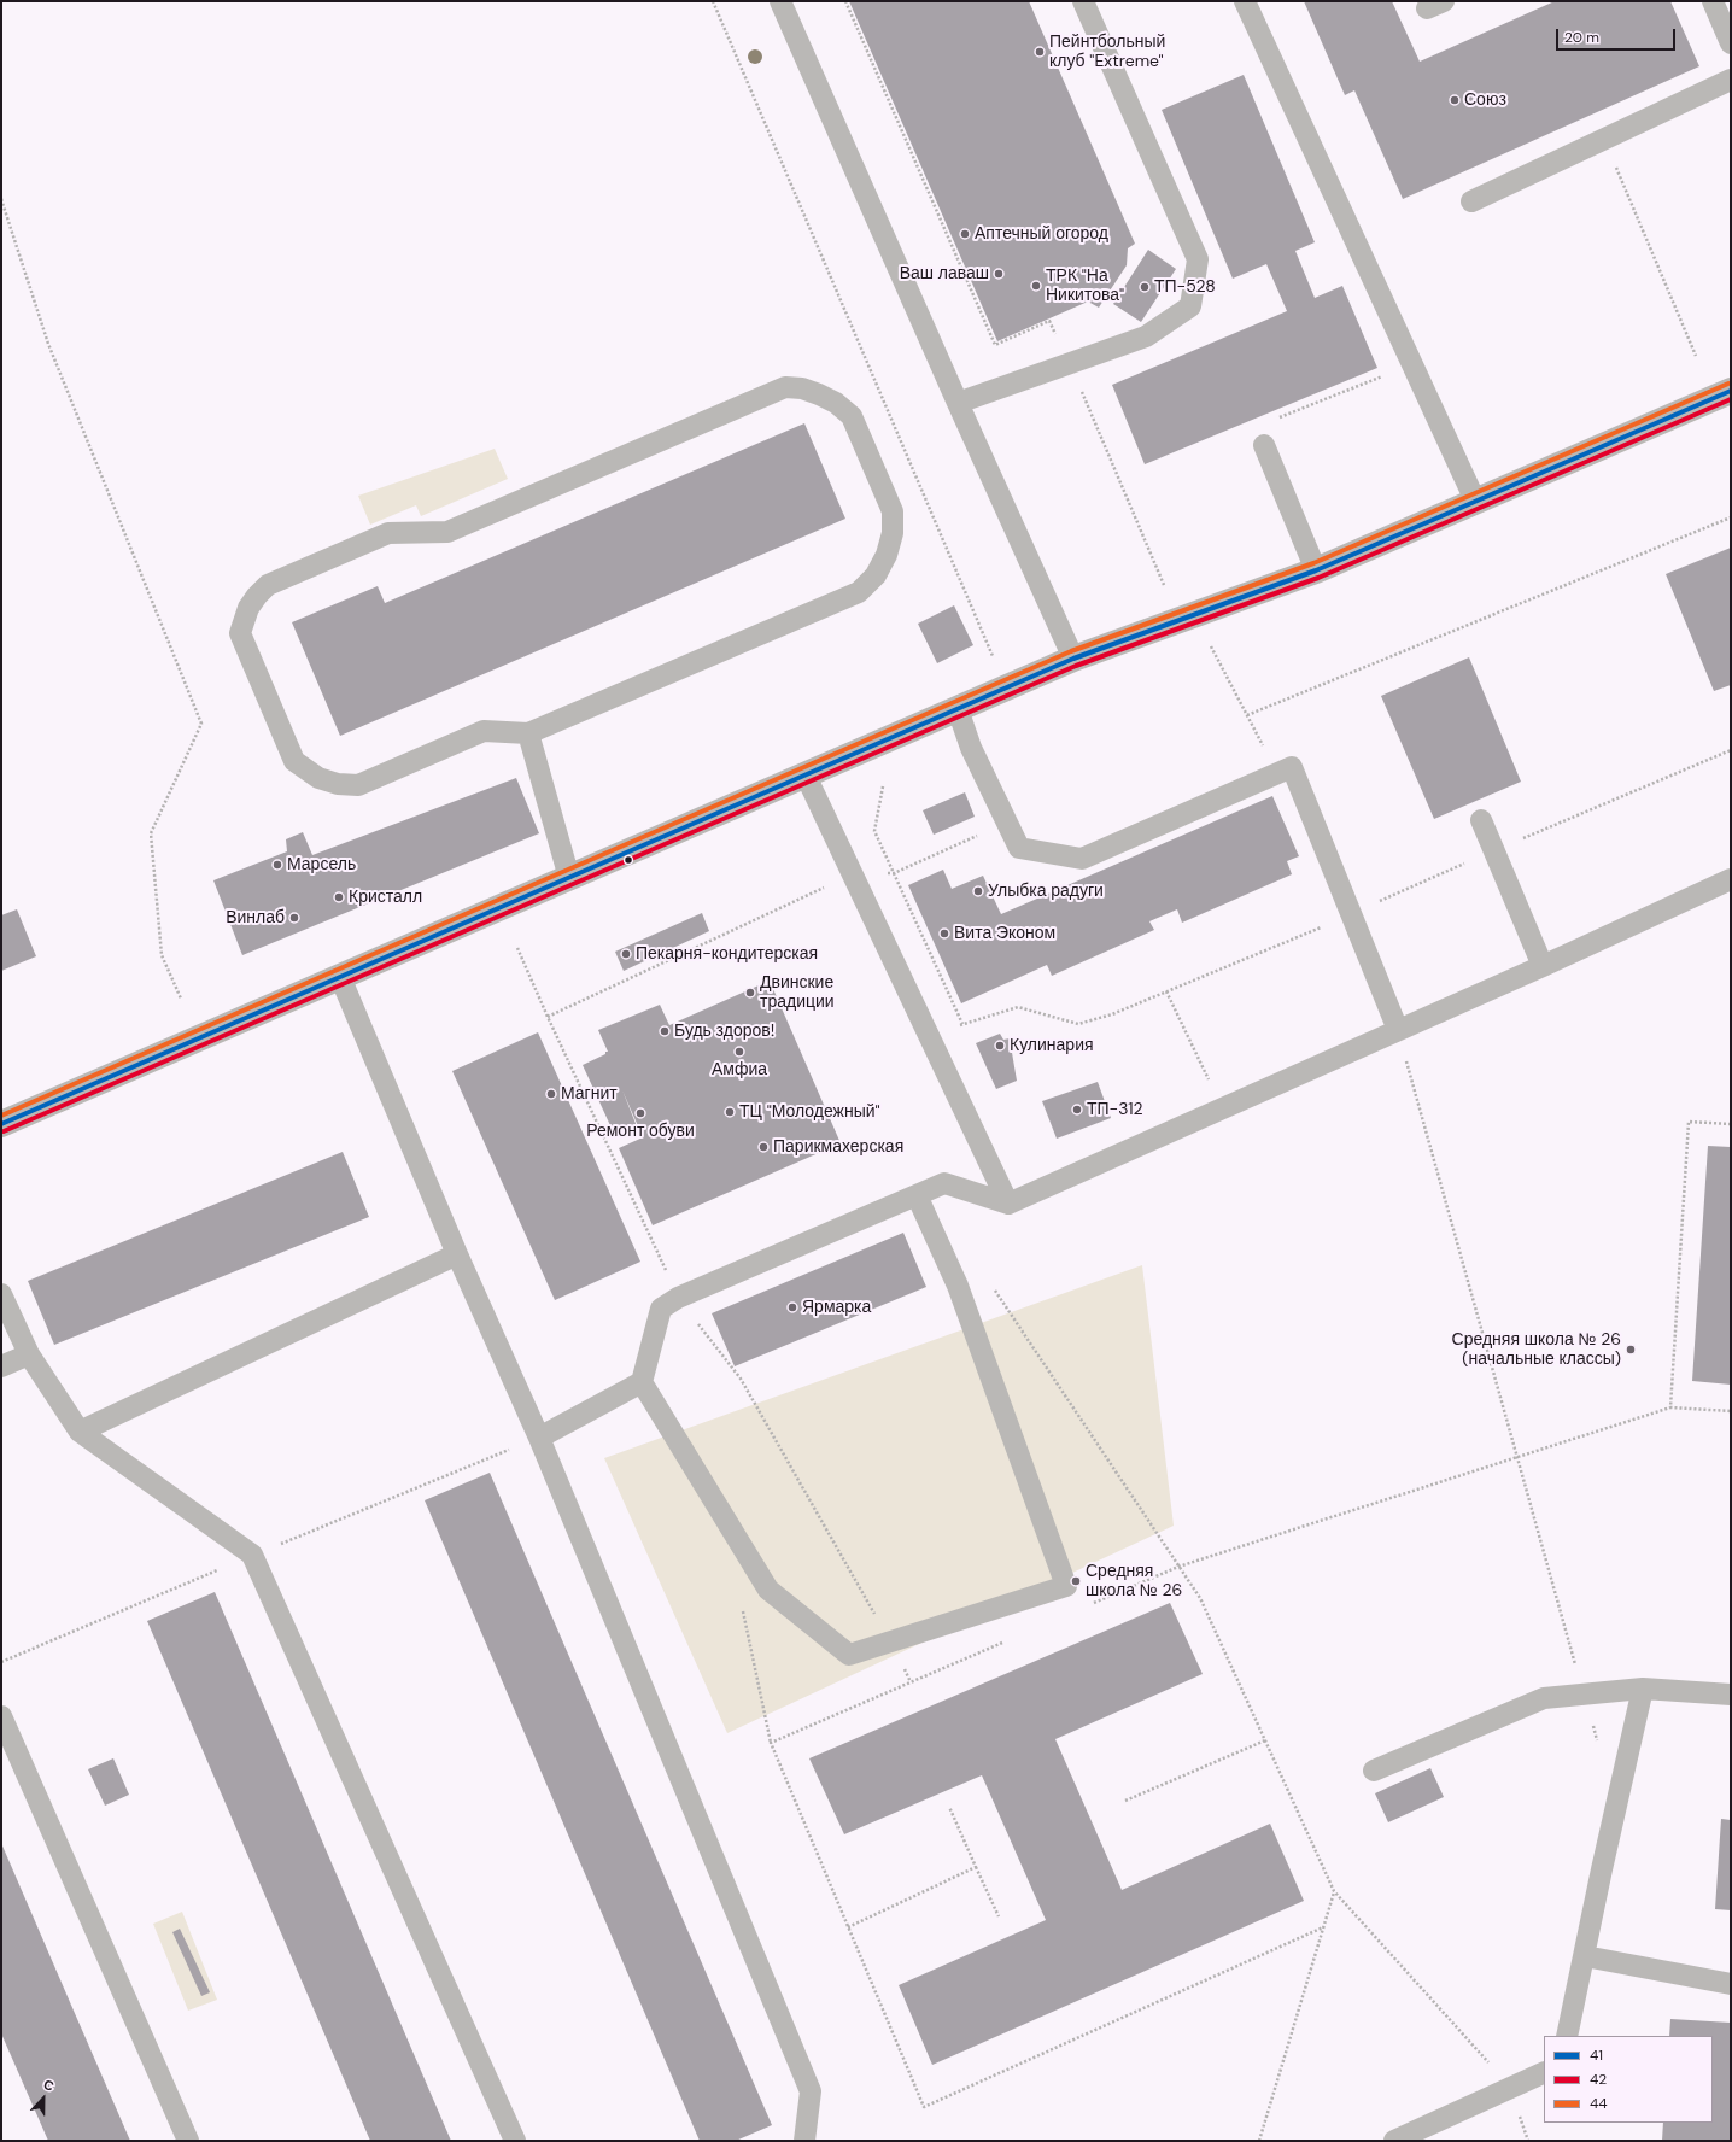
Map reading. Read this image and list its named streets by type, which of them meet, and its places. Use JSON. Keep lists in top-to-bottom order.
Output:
{
  "places": [
    "Пейнтбольный клуб \"Extreme\"",
    "Союз",
    "Аптечный огород",
    "Ваш лаваш",
    "ТРК \"На Никитова\"",
    "ТП-528",
    "Марсель",
    "Улыбка радуги",
    "Кристалл",
    "Винлаб",
    "Вита Эконом",
    "Пекарня-кондитерская",
    "Двинские традиции",
    "Будь здоров!",
    "Кулинария",
    "Амфиа",
    "Магнит",
    "ТП-312",
    "ТЦ \"Молодежный\"",
    "Ремонт обуви",
    "Парикмахерская",
    "Ярмарка",
    "Средняя школа № 26 (начальные классы)",
    "Средняя школа № 26"
  ],
  "lines": ["transit line 44", "transit line 41", "transit line 42"],
  "legend": ["41", "42", "44"],
  "scale_bar": "20 m",
  "north": "top"
}
